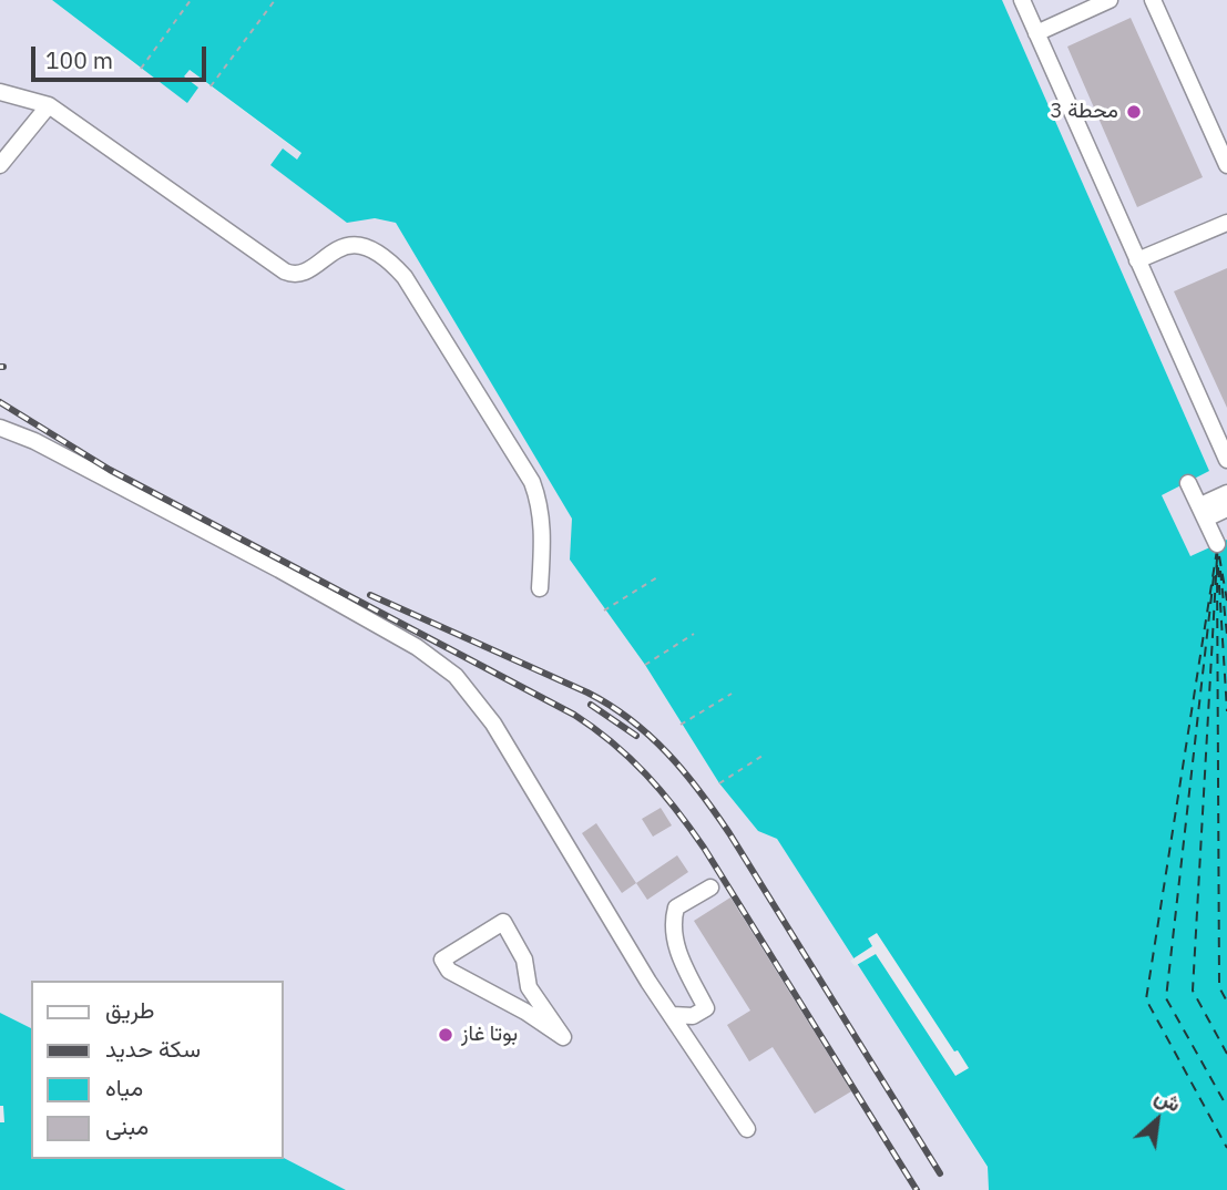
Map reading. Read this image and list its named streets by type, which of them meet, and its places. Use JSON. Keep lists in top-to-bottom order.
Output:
{
  "places": ["محطة 3", "بوتا غاز"],
  "legend": [
    "طريق",
    "سكة حديد",
    "مياه",
    "مبنى"
  ],
  "scale_bar": "100 m",
  "north": "top right"
}
